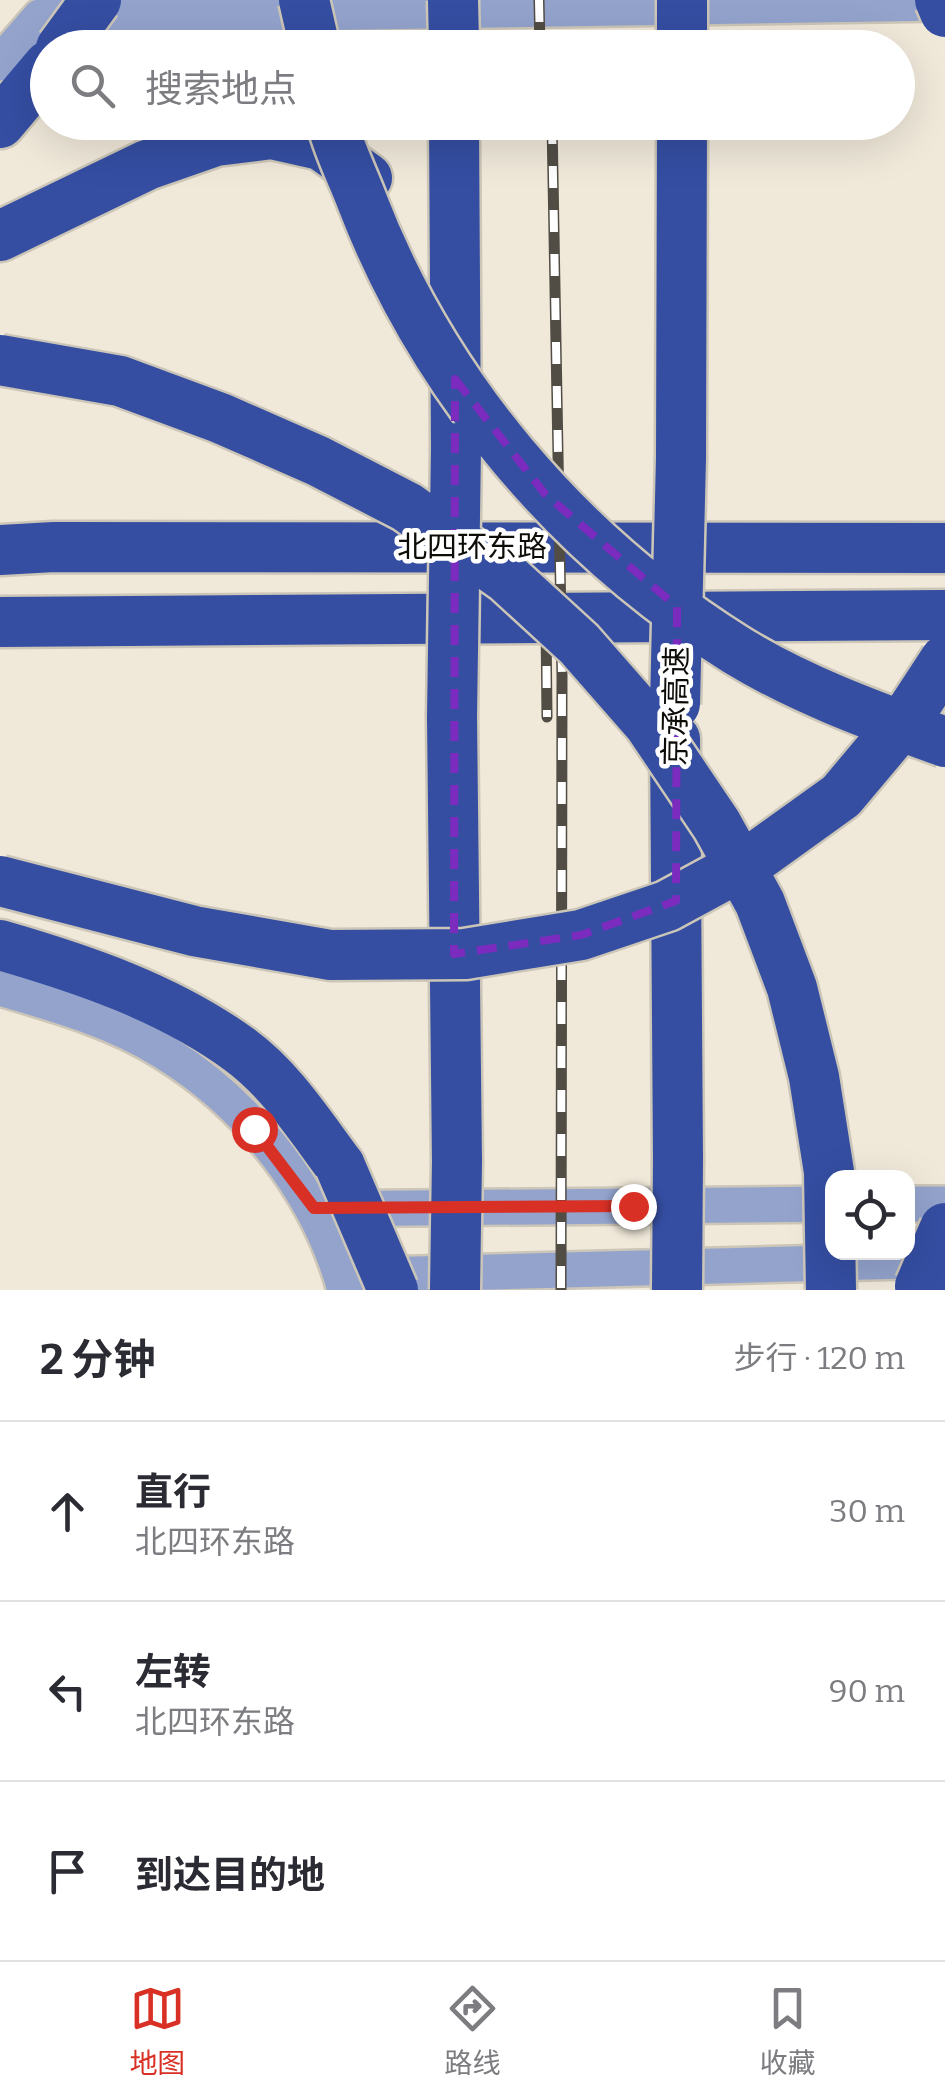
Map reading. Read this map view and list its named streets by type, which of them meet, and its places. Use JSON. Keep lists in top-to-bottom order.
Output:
{
  "streets": {
    "highway": ["北四环东路", "京承高速"]
  },
  "page": {
    "search": "搜索地点",
    "heading": ["2 分钟", "步行 · 120 m"],
    "list": [
      ["直行", "北四环东路", "30 m"],
      ["左转", "北四环东路", "90 m"],
      "到达目的地"
    ],
    "nav": ["地图", "路线", "收藏"]
  }
}
